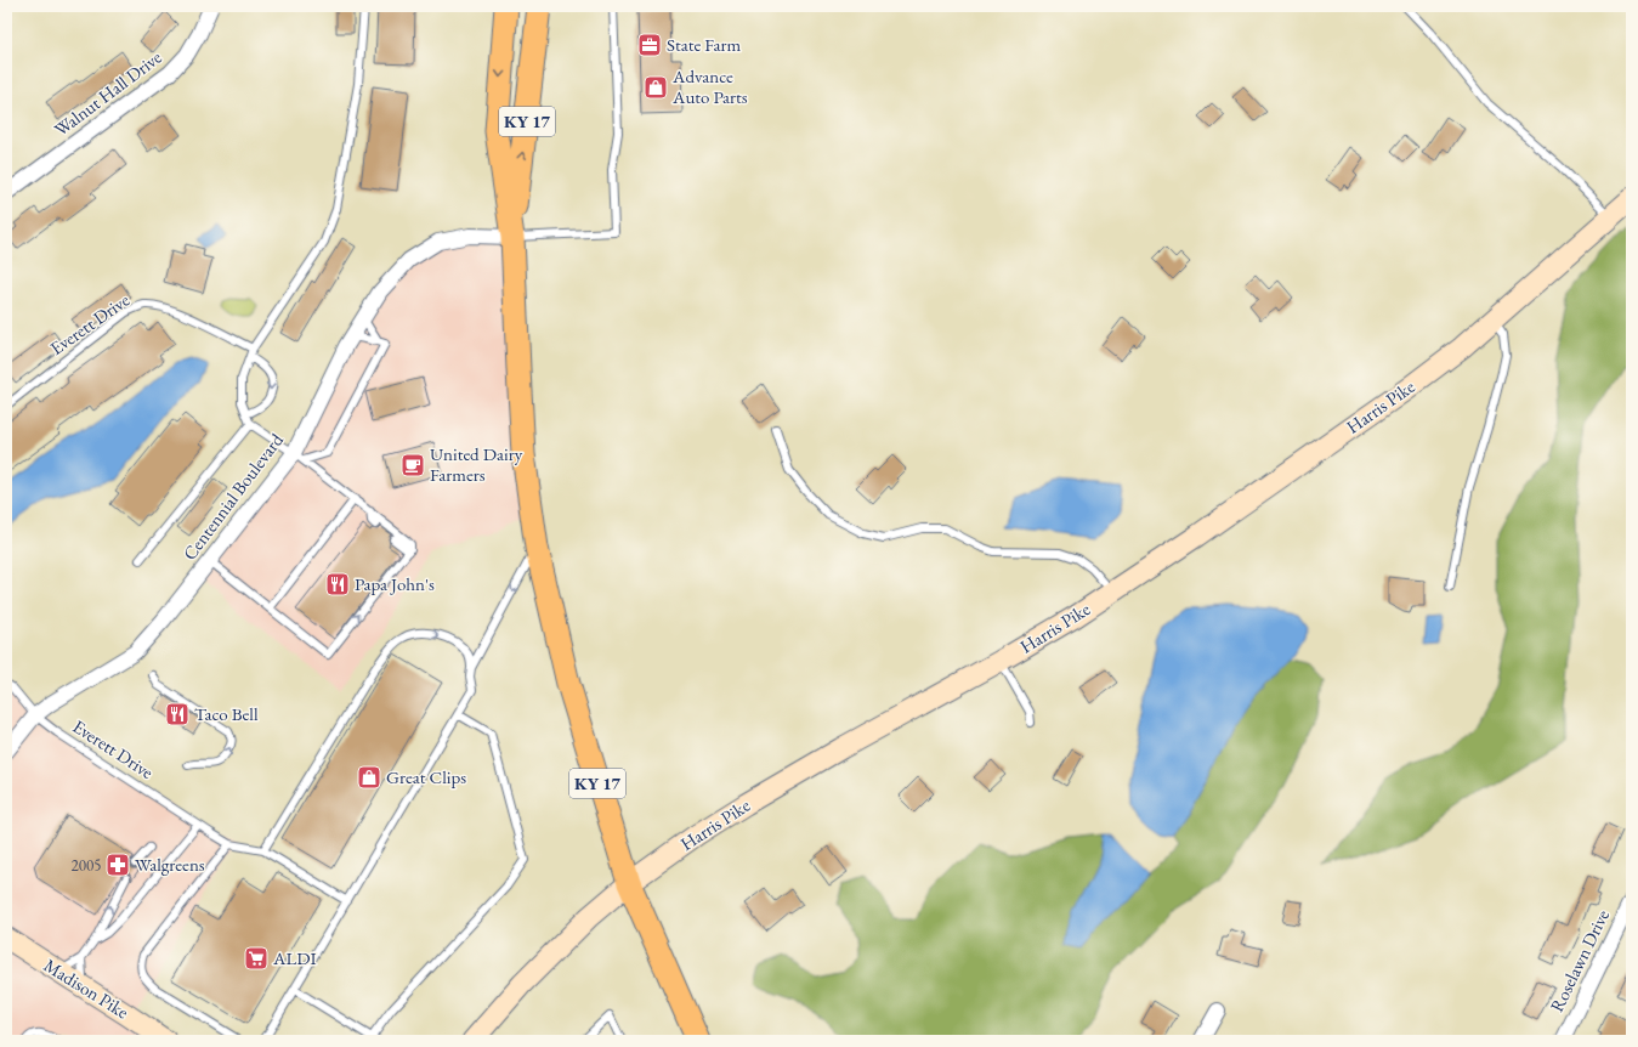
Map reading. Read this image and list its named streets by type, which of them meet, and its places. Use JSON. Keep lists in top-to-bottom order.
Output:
{
  "streets": {
    "main road": ["KY 17", "Harris Pike", "Madison Pike"],
    "street": ["Walnut Hall Drive", "Centennial Boulevard", "Roselawn Drive"],
    "lane": ["Everett Drive"]
  },
  "crossings": [
    ["KY 17", "Harris Pike"],
    ["KY 17", "Centennial Boulevard"],
    ["Everett Drive", "Centennial Boulevard"]
  ],
  "places": {
    "office": ["State Farm"],
    "shop": ["Advance Auto Parts", "Great Clips"],
    "cafe": ["United Dairy Farmers"],
    "restaurant": ["Papa John's", "Taco Bell"],
    "pharmacy": ["Walgreens"],
    "supermarket": ["ALDI"]
  },
  "house_numbers": ["2005"]
}
